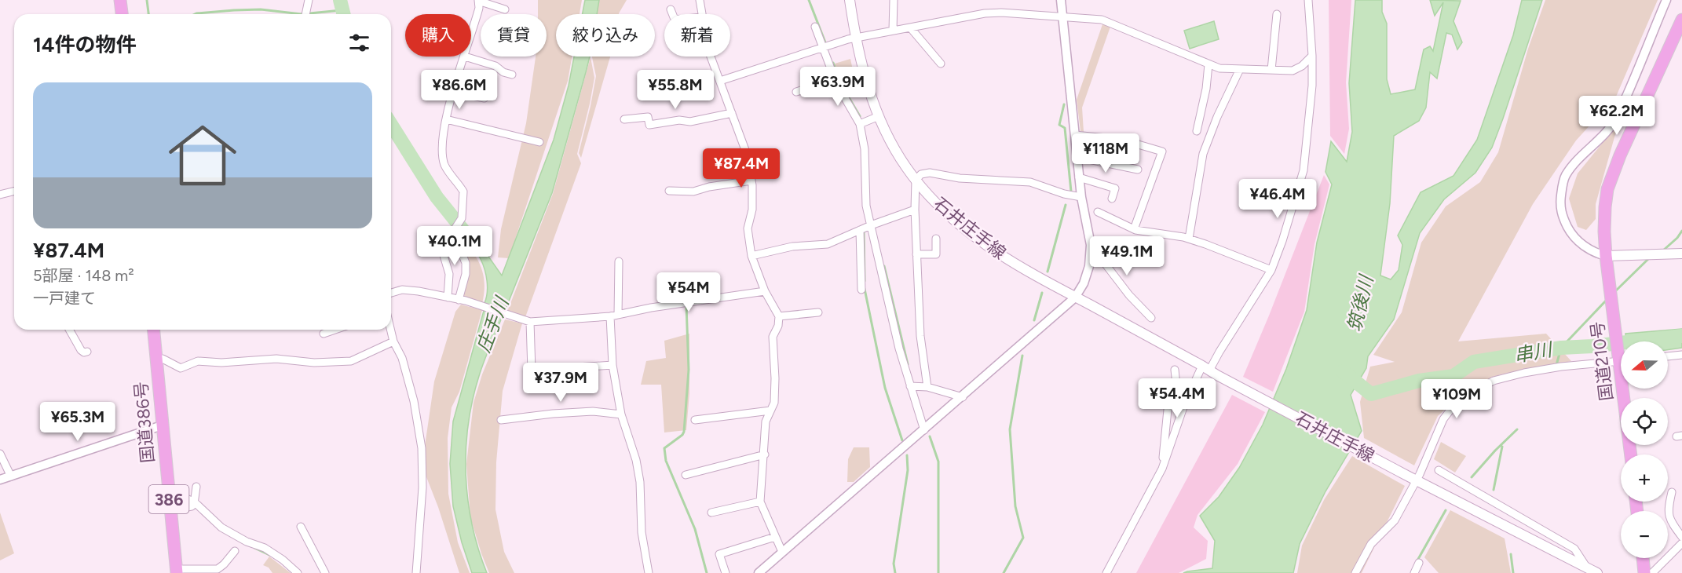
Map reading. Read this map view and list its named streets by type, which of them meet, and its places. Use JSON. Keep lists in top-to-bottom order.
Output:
{
  "streets": {
    "highway": ["国道210号", "国道386号", "386"],
    "main road": ["石井庄手線"]
  },
  "water": ["筑後川", "庄手川", "串川"],
  "north": "left",
  "page": {
    "chip": [
      "購入",
      "賃貸",
      "絞り込み",
      "新着"
    ],
    "heading": "14件の物件",
    "price": [
      "¥63.9M",
      "¥86.6M",
      "¥55.8M",
      "¥62.2M",
      "¥118M",
      "¥87.4M",
      "¥46.4M",
      "¥40.1M",
      "¥49.1M",
      "¥54M",
      "¥37.9M",
      "¥54.4M",
      "¥109M",
      "¥65.3M"
    ],
    "list": [
      {
        "name": "¥87.4M",
        "note": "5部屋 · 148 m² · 一戸建て"
      }
    ],
    "map_buttons": ["+", "−"]
  }
}
